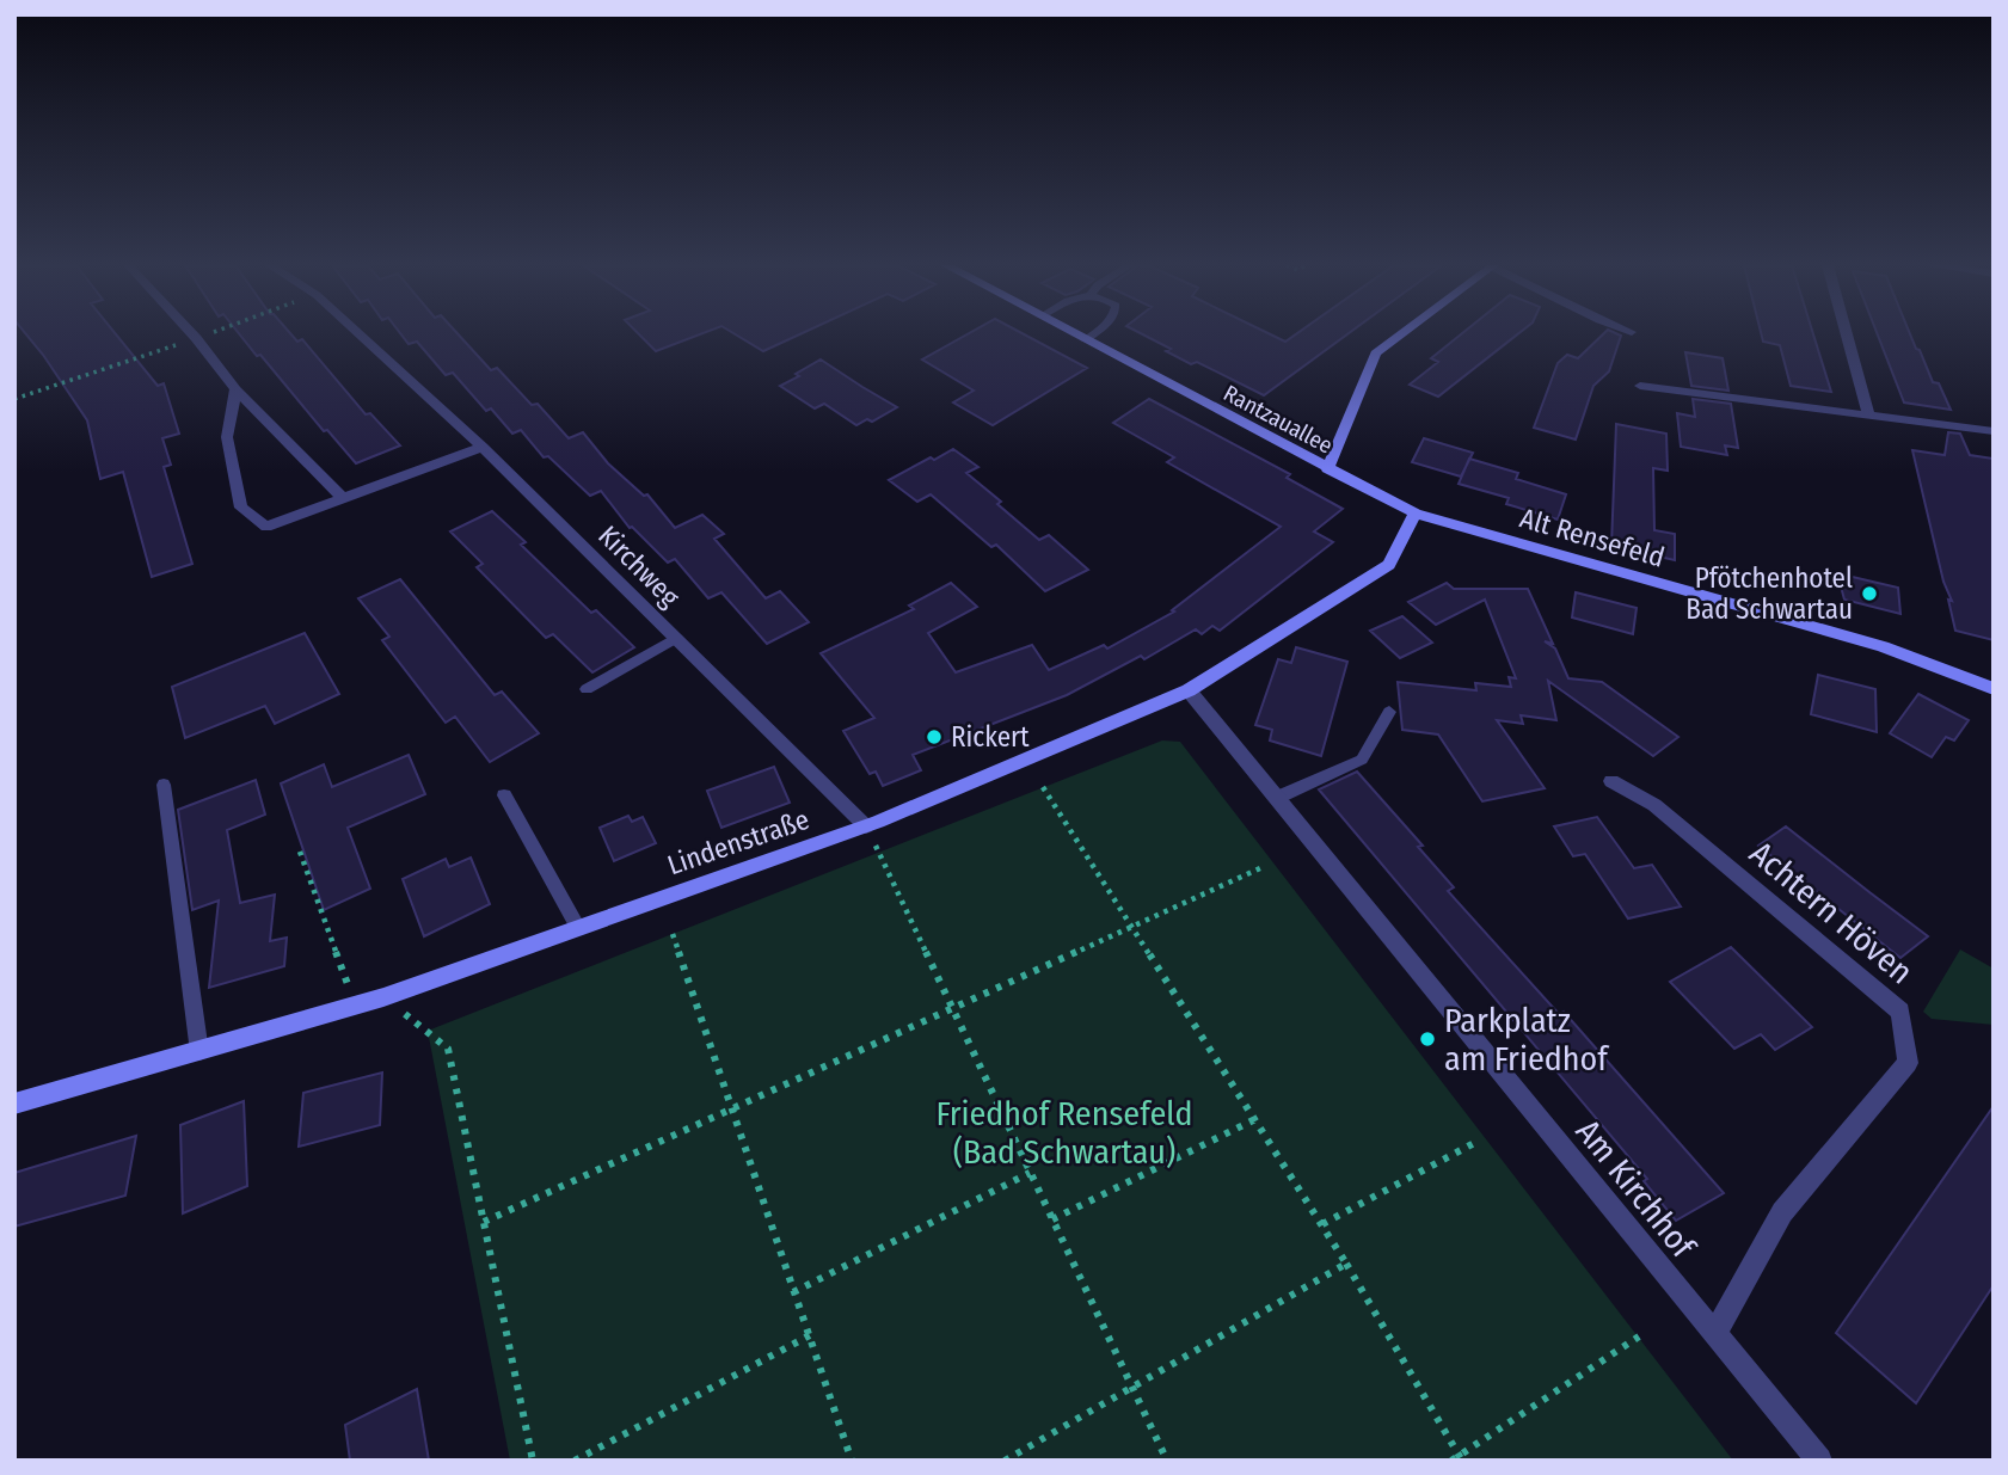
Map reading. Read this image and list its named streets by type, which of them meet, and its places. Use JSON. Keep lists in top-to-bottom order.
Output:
{
  "streets": {
    "street": [
      "Rantzauallee",
      "Alt Rensefeld",
      "Kirchweg",
      "Lindenstraße",
      "Achtern Höven",
      "Am Kirchhof"
    ]
  },
  "crossings": [
    ["Rantzauallee", "Alt Rensefeld"],
    ["Rantzauallee", "Lindenstraße"],
    ["Alt Rensefeld", "Lindenstraße"],
    ["Kirchweg", "Lindenstraße"],
    ["Lindenstraße", "Am Kirchhof"],
    ["Achtern Höven", "Am Kirchhof"]
  ],
  "parks": ["Friedhof Rensefeld (Bad Schwartau)"],
  "places": ["Pfötchenhotel Bad Schwartau", "Rickert", "Parkplatz am Friedhof"]
}
